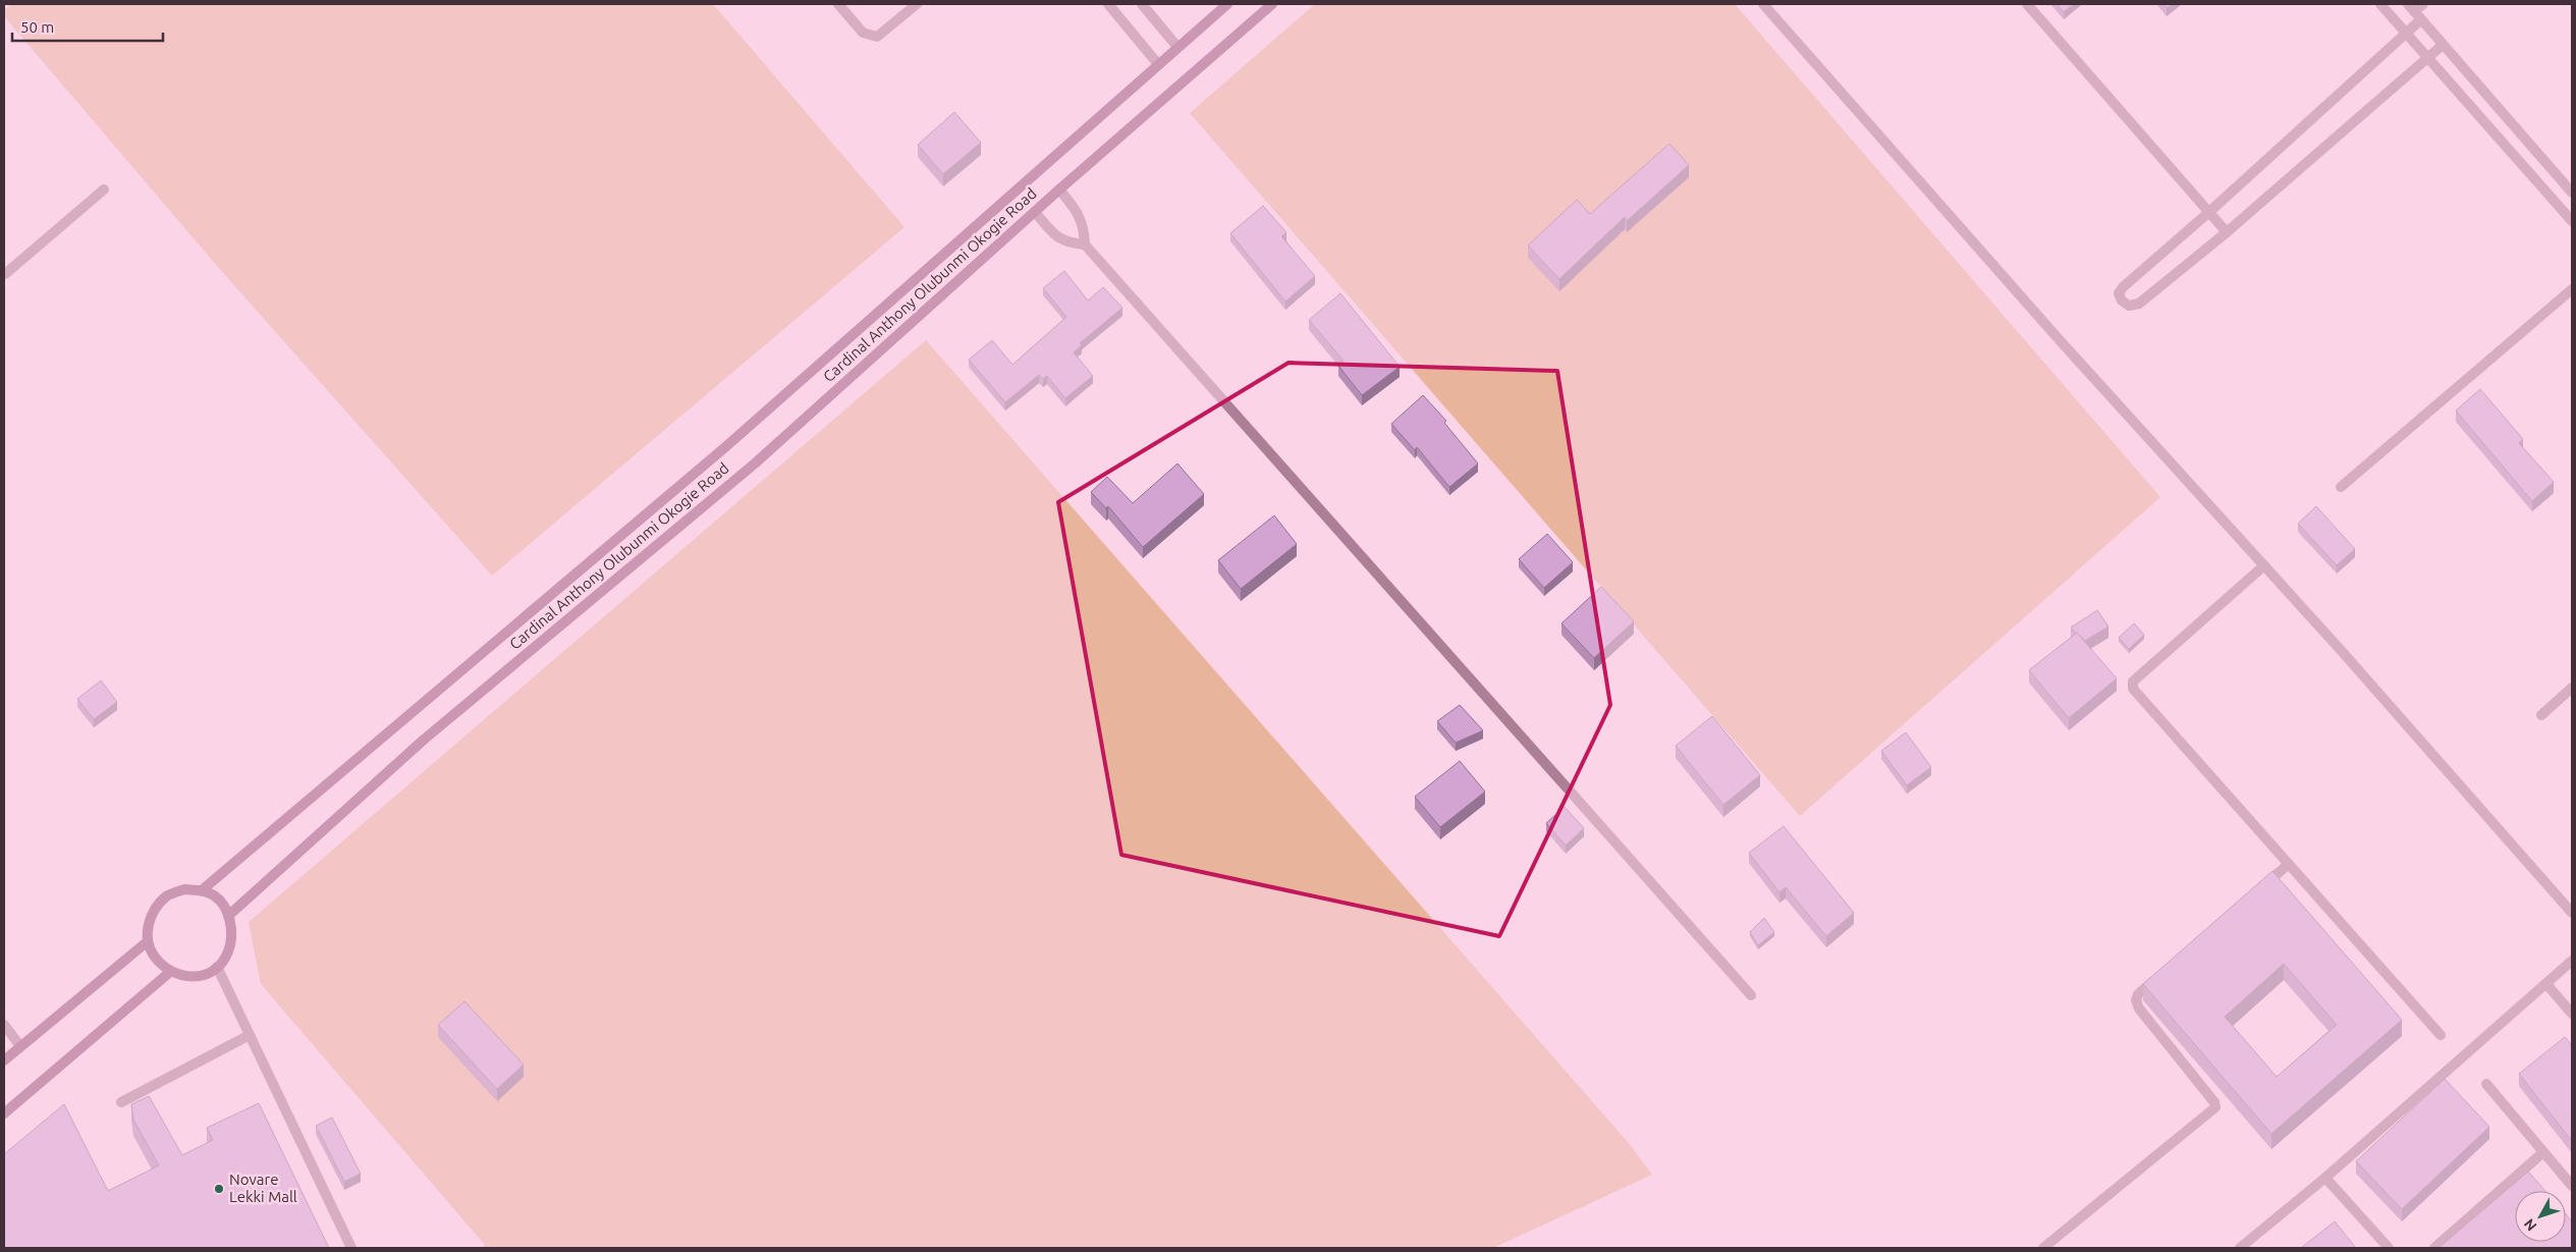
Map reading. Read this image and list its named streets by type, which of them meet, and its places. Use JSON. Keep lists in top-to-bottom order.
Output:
{
  "streets": {
    "street": ["Cardinal Anthony Olubunmi Okogie Road"]
  },
  "places": ["Novare Lekki Mall"],
  "scale_bar": "50 m",
  "north": "bottom left"
}
